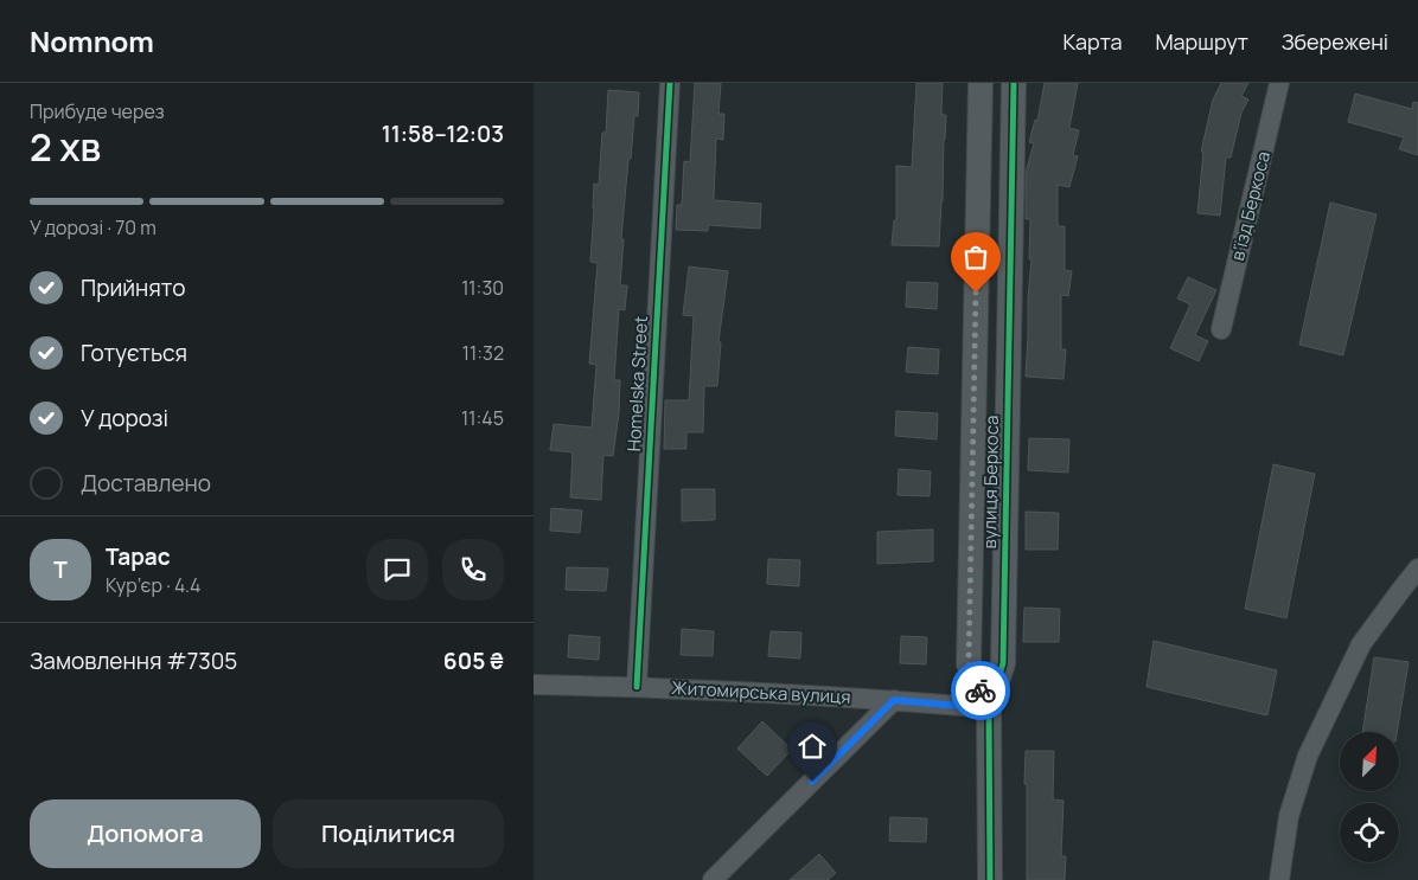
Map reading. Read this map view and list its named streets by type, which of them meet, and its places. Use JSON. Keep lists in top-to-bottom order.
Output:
{
  "streets": {
    "street": [
      "в’їзд Беркоса",
      "Homelska Street",
      "вулиця Беркоса",
      "Житомирська вулиця"
    ]
  },
  "crossings": [
    ["Homelska Street", "Житомирська вулиця"],
    ["вулиця Беркоса", "Житомирська вулиця"]
  ],
  "north": "top right",
  "page": {
    "header": "Nomnom",
    "nav": ["Карта", "Маршрут", "Збережені"],
    "heading": ["2 хв", "Прибуде через", "11:58–12:03"],
    "panel": [
      "Тарас",
      "Кур’єр · 4.4",
      "Замовлення #7305",
      "605 ₴"
    ],
    "bar": "У дорозі · 70 m",
    "list": [
      ["Прийнято", "11:30"],
      ["Готується", "11:32"],
      ["У дорозі", "11:45"],
      "Доставлено"
    ],
    "round": "Т",
    "buttons": ["Допомога", "Поділитися"]
  }
}
